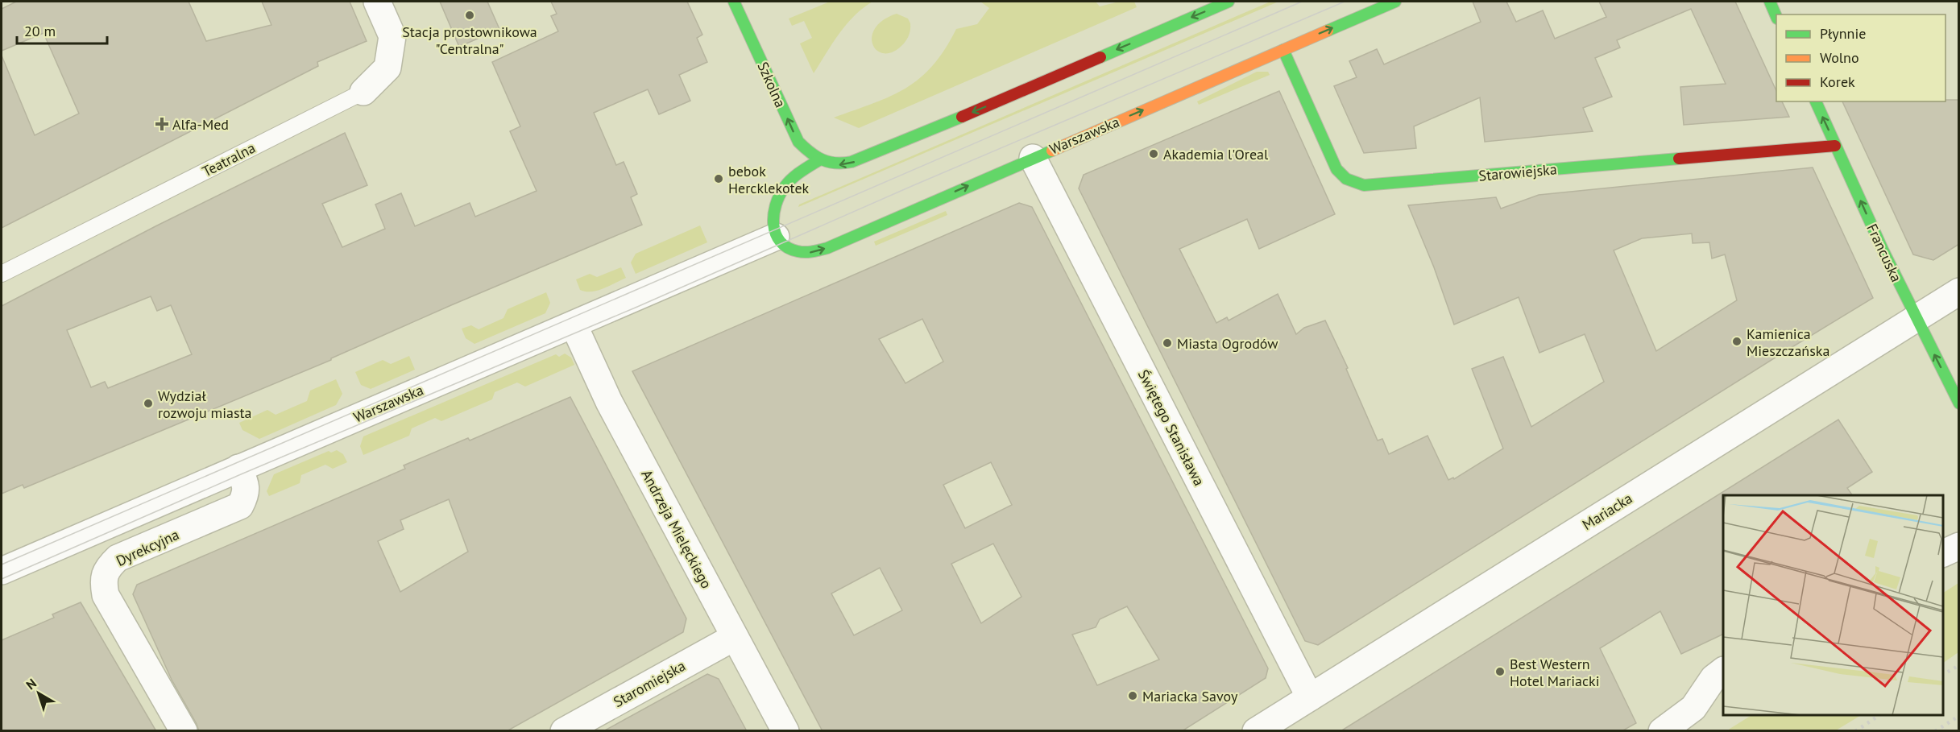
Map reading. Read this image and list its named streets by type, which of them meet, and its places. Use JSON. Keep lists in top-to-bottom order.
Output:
{
  "streets": {
    "street": [
      "Szkolna",
      "Warszawska",
      "Teatralna",
      "Starowiejska",
      "Francuska",
      "Świętego Stanisława",
      "Mariacka",
      "Andrzeja Mielęckiego",
      "Dyrekcyjna",
      "Staromiejska"
    ]
  },
  "crossings": [
    ["Warszawska", "Starowiejska"],
    ["Warszawska", "Świętego Stanisława"],
    ["Warszawska", "Andrzeja Mielęckiego"],
    ["Warszawska", "Dyrekcyjna"],
    ["Starowiejska", "Francuska"],
    ["Francuska", "Mariacka"],
    ["Świętego Stanisława", "Mariacka"],
    ["Andrzeja Mielęckiego", "Staromiejska"]
  ],
  "one_way": ["Szkolna", "Francuska"],
  "places": {
    "other": [
      "Stacja prostownikowa \"Centralna\"",
      "Akademia l'Oreal",
      "bebok Hercklekotek",
      "Kamienica Mieszczańska",
      "Miasta Ogrodów",
      "Wydział rozwoju miasta",
      "Best Western Hotel Mariacki",
      "Mariacka Savoy"
    ],
    "health": ["Alfa-Med"]
  },
  "legend": ["Płynnie", "Wolno", "Korek"],
  "scale_bar": "20 m",
  "north": "top left"
}
